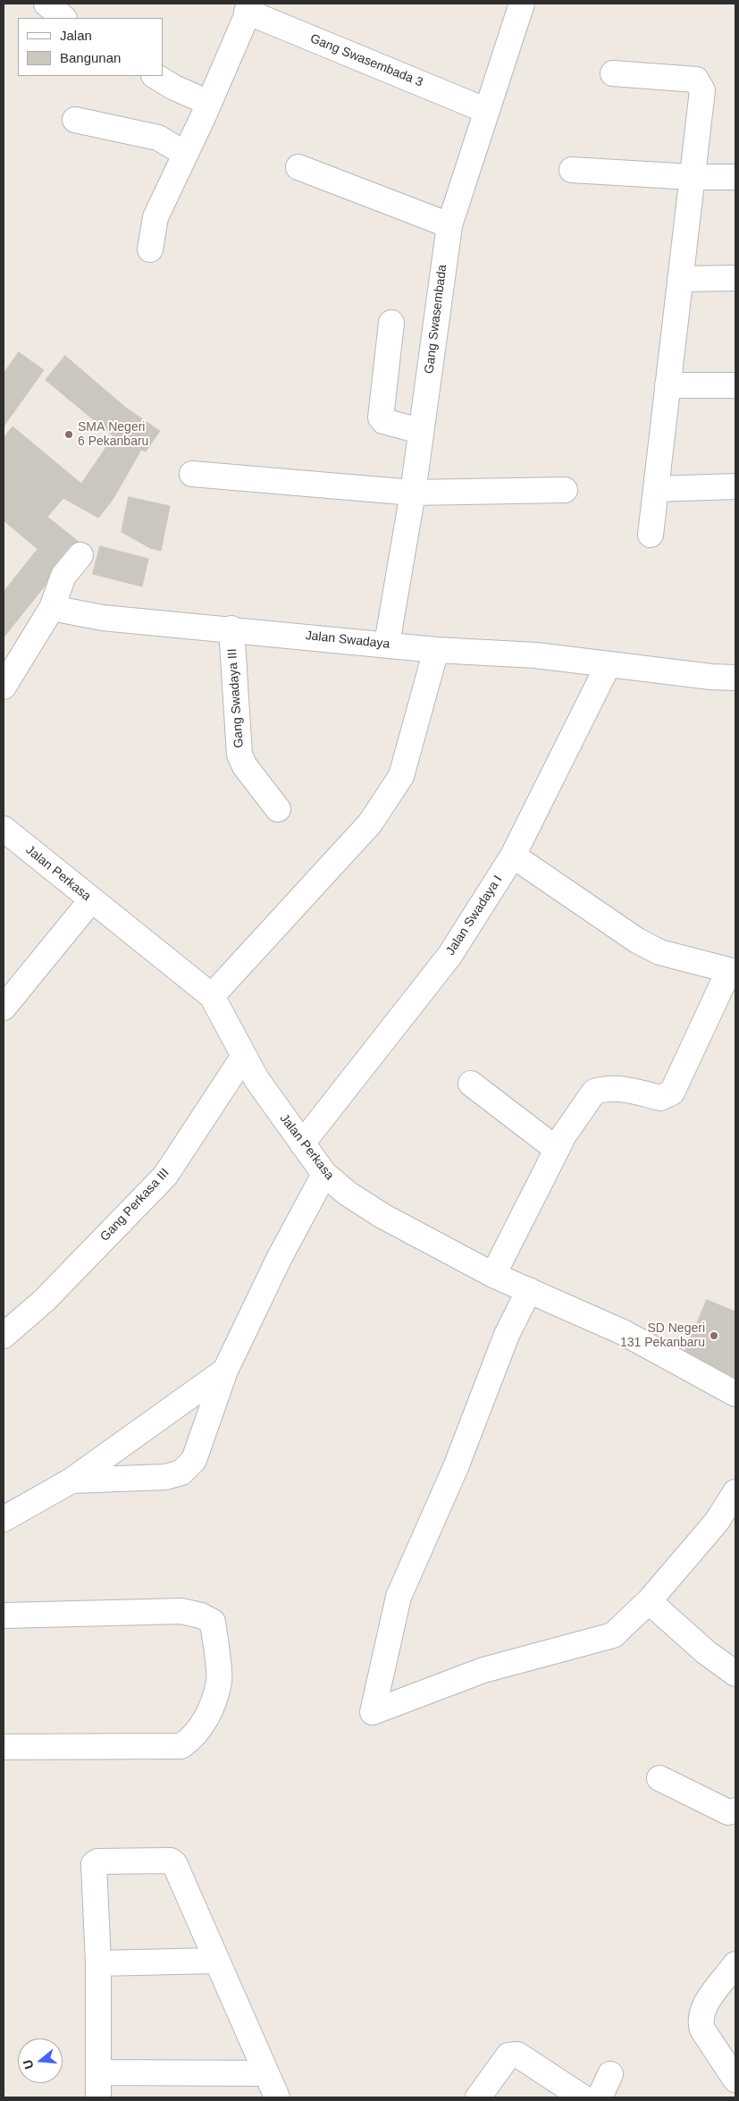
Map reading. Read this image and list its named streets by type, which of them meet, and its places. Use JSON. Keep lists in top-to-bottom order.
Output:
{
  "streets": {
    "street": [
      "Gang Swasembada 3",
      "Gang Swasembada",
      "Jalan Swadaya",
      "Gang Swadaya III",
      "Jalan Perkasa",
      "Jalan Swadaya I",
      "Gang Perkasa III"
    ]
  },
  "crossings": [
    ["Gang Swasembada 3", "Gang Swasembada"],
    ["Gang Swasembada", "Jalan Swadaya"],
    ["Jalan Swadaya", "Gang Swadaya III"],
    ["Jalan Swadaya", "Jalan Swadaya I"],
    ["Jalan Perkasa", "Jalan Swadaya I"],
    ["Jalan Perkasa", "Gang Perkasa III"]
  ],
  "places": ["SMA Negeri 6 Pekanbaru", "SD Negeri 131 Pekanbaru"],
  "legend": ["Jalan", "Bangunan"],
  "north": "left"
}
